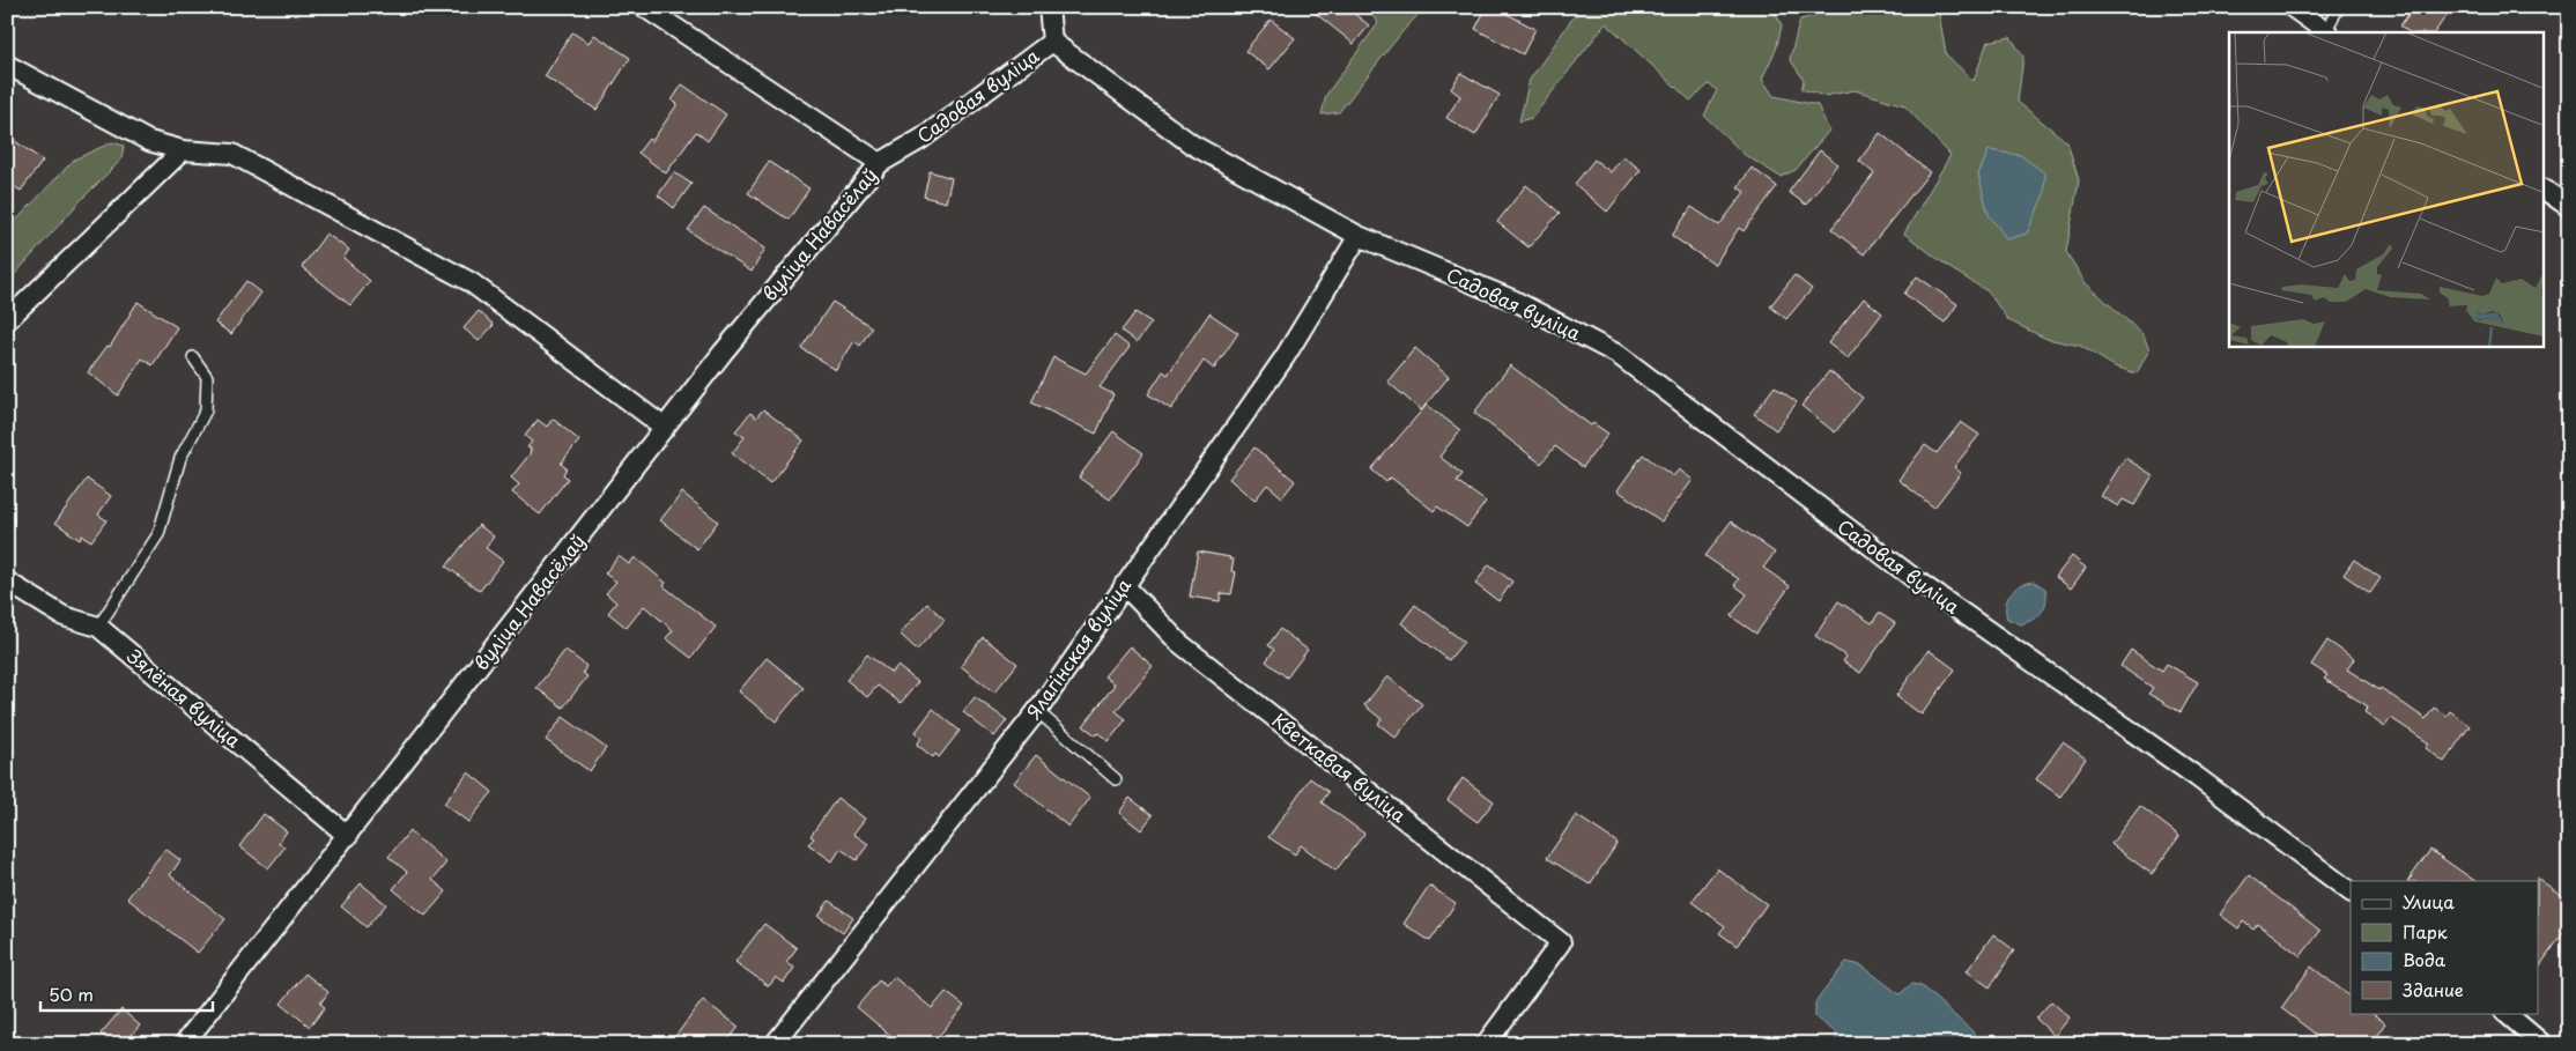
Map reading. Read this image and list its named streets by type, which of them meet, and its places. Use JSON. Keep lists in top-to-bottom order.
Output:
{
  "streets": {
    "street": [
      "Садовая вуліца",
      "вуліца Навасёлаў",
      "Ялагінская вуліца",
      "Зялёная вуліца",
      "Кветкавая вуліца"
    ]
  },
  "crossings": [
    ["Садовая вуліца", "вуліца Навасёлаў"],
    ["Садовая вуліца", "Ялагінская вуліца"],
    ["вуліца Навасёлаў", "Зялёная вуліца"],
    ["Ялагінская вуліца", "Кветкавая вуліца"]
  ],
  "legend": [
    "Улица",
    "Парк",
    "Вода",
    "Здание"
  ],
  "scale_bar": "50 m"
}
